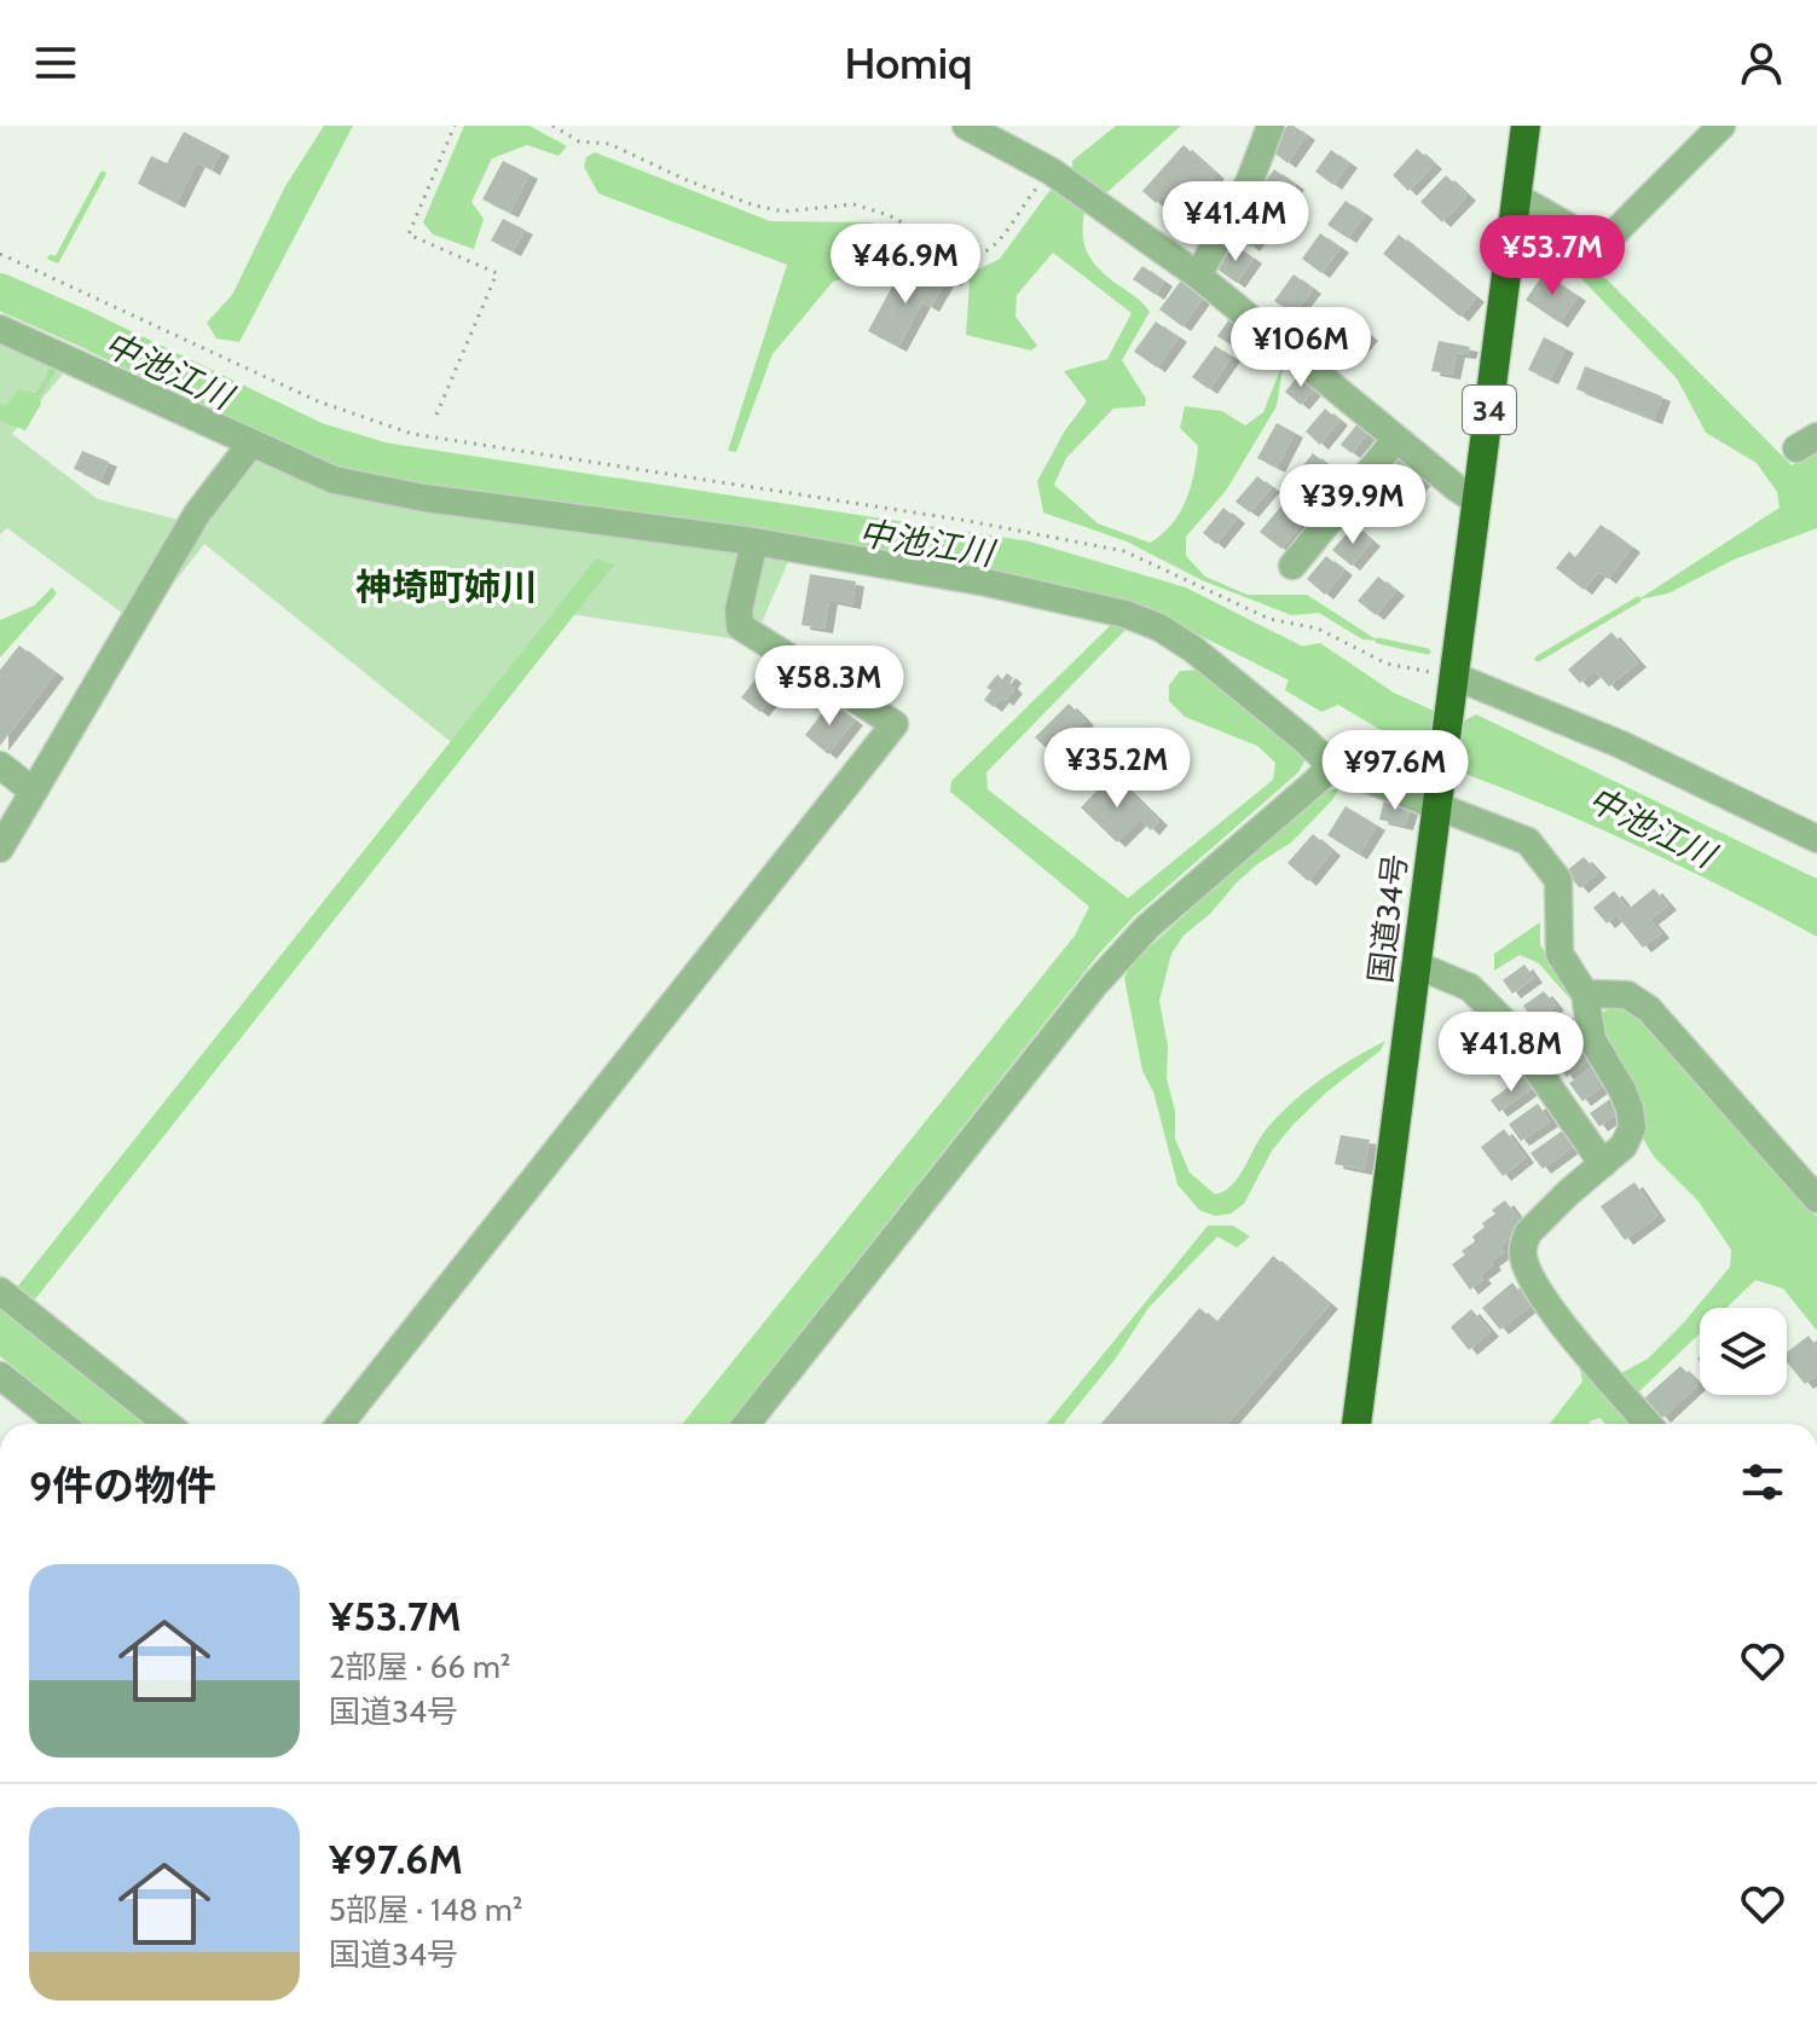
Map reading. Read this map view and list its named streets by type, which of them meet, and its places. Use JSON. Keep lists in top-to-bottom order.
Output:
{
  "streets": {
    "highway": ["34", "国道34号"]
  },
  "districts": ["神埼町姉川"],
  "water": ["中池江川"],
  "page": {
    "header": "Homiq",
    "price": [
      "¥41.4M",
      "¥53.7M",
      "¥46.9M",
      "¥106M",
      "¥39.9M",
      "¥58.3M",
      "¥35.2M",
      "¥97.6M",
      "¥41.8M"
    ],
    "heading": "9件の物件",
    "list": [
      {
        "name": "¥53.7M",
        "note": "2部屋 · 66 m² · 国道34号"
      },
      {
        "name": "¥97.6M",
        "note": "5部屋 · 148 m² · 国道34号"
      }
    ]
  }
}
